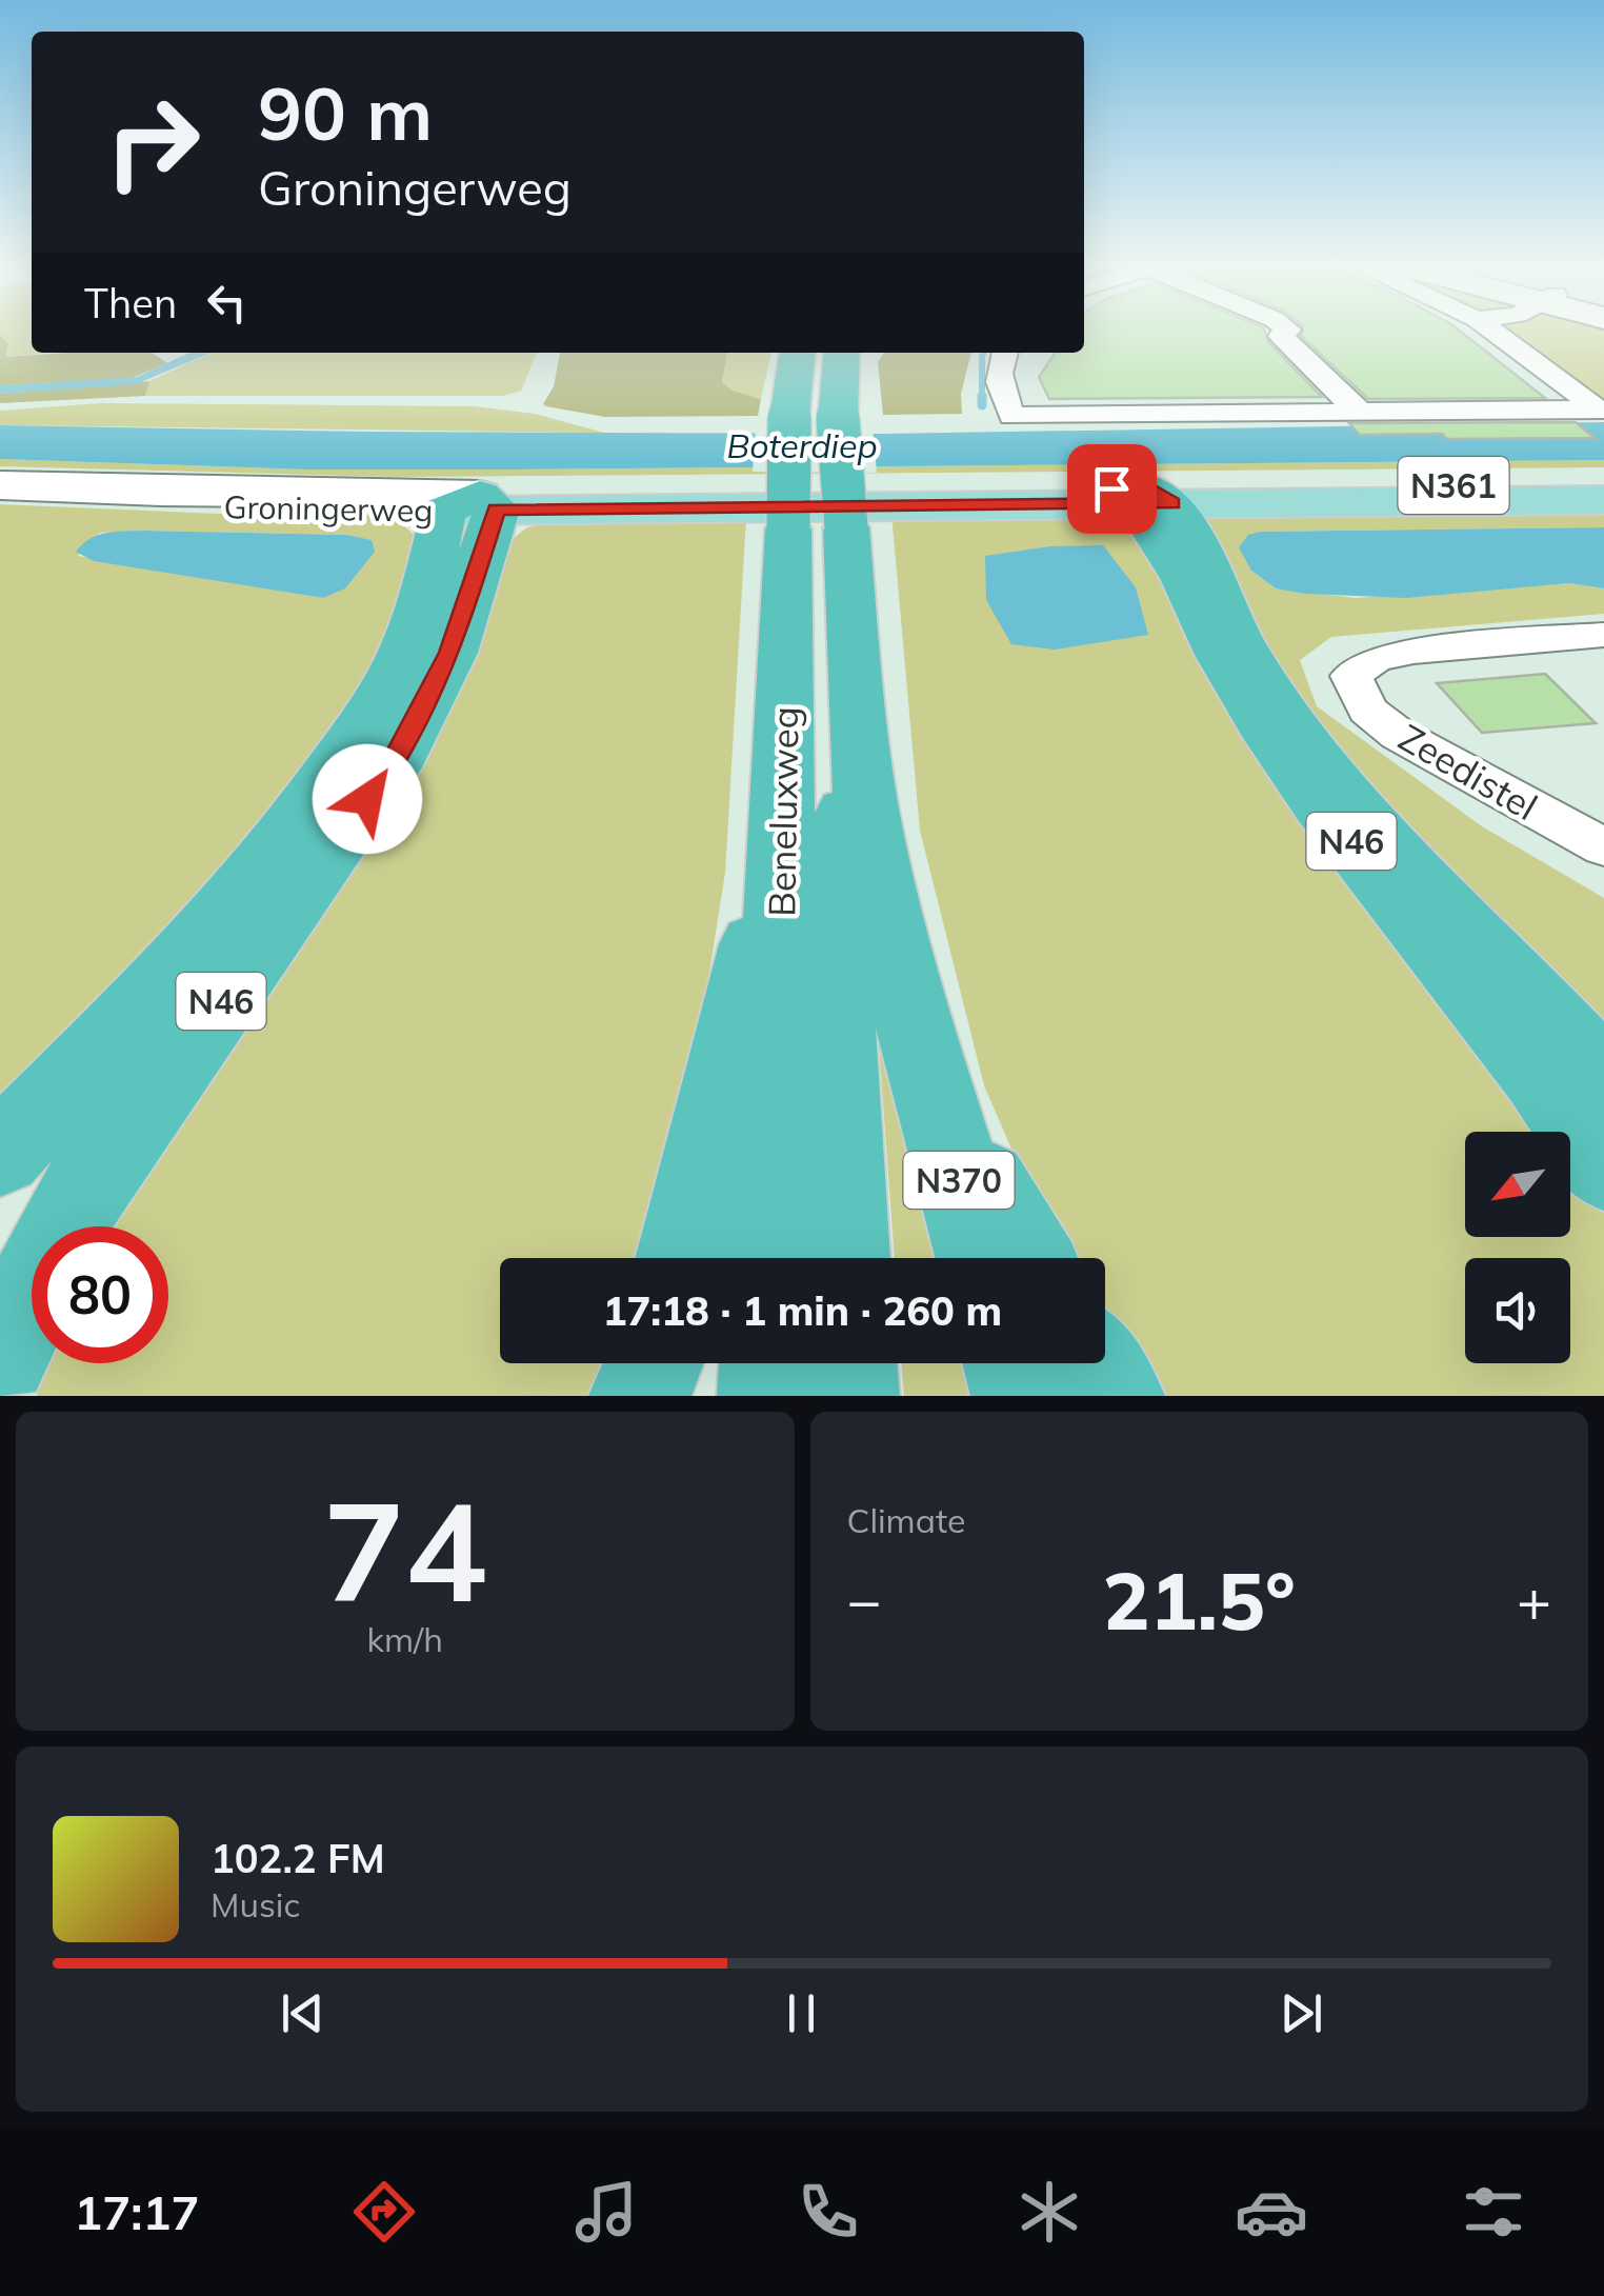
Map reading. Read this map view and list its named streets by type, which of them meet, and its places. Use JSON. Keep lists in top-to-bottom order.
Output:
{
  "streets": {
    "highway": ["Beneluxweg", "N46", "N370"],
    "main road": ["N361", "Groningerweg"],
    "street": ["Zeedistel"]
  },
  "crossings": [
    ["Groningerweg", "N46"]
  ],
  "water": ["Boterdiep"],
  "north": "bottom left",
  "page": {
    "turn": ["90 m", "Groningerweg"],
    "then": "Then",
    "limit": "80",
    "trip": "17:18 · 1 min · 260 m",
    "tile": [
      ["74", "km/h"],
      "Climate"
    ],
    "heat": ["−", "21.5°", "+"],
    "song": ["102.2 FM", "Music"],
    "tabs": "17:17"
  }
}
